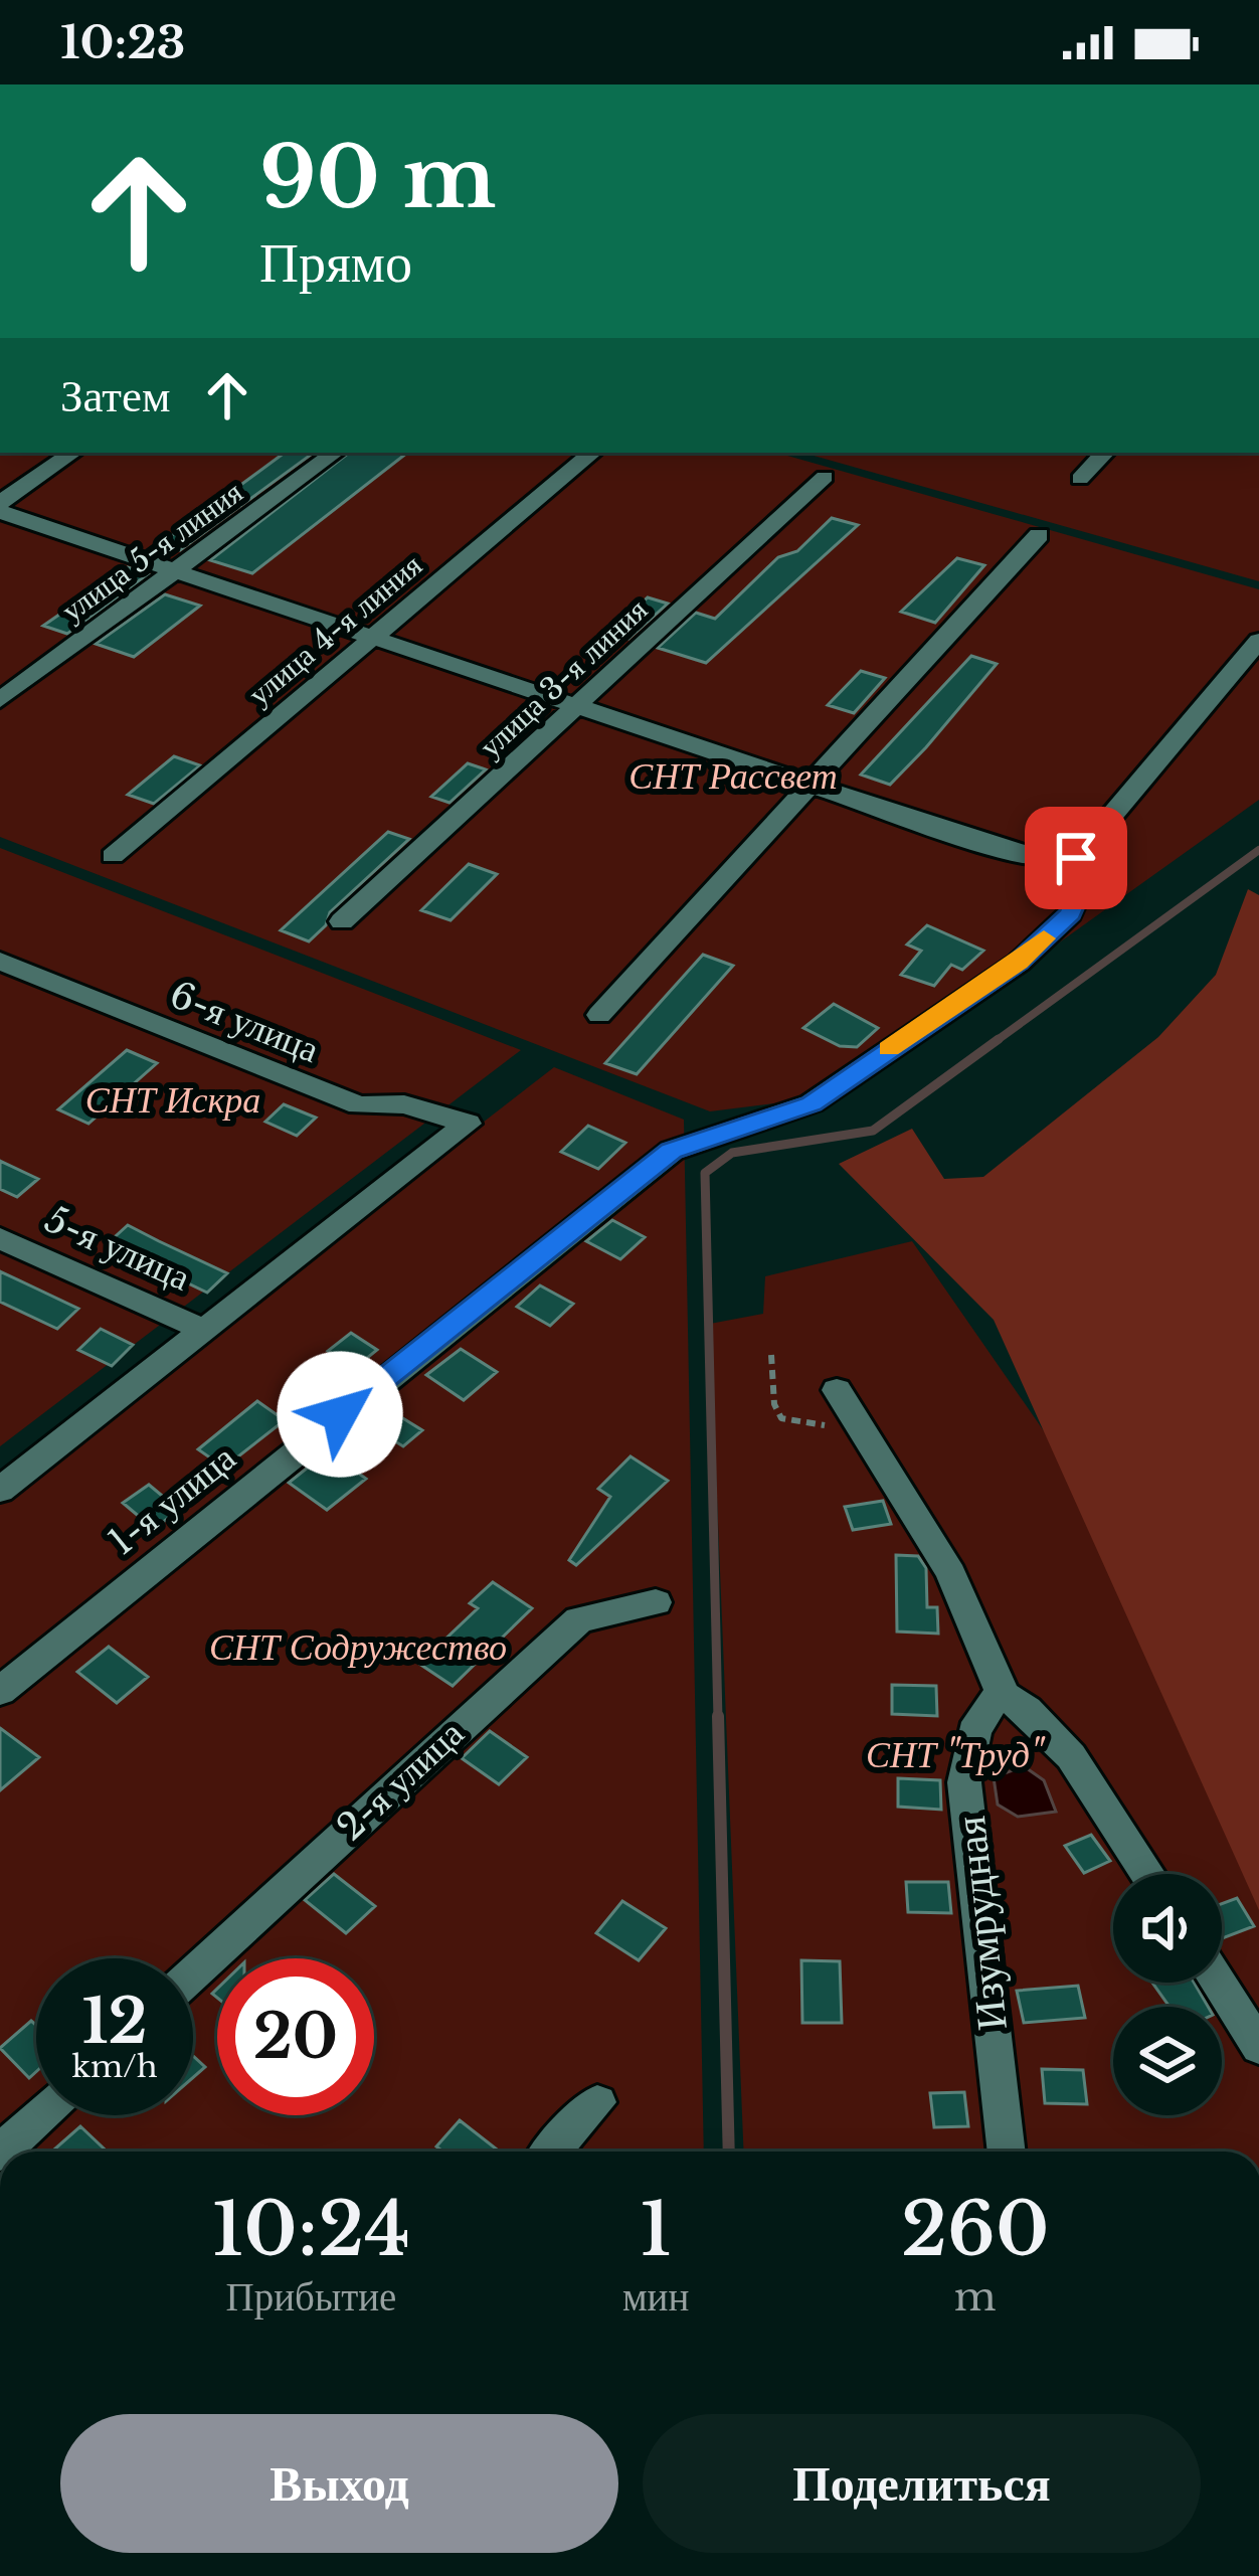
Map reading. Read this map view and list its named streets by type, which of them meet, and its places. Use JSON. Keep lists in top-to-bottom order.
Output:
{
  "streets": {
    "street": [
      "улица 5-я линия",
      "улица 4-я линия",
      "улица 3-я линия",
      "6-я улица",
      "5-я улица",
      "1-я улица",
      "2-я улица",
      "Изумрудная"
    ]
  },
  "crossings": [
    ["6-я улица", "5-я улица"]
  ],
  "parks": [
    "СНТ Рассвет",
    "СНТ Искра",
    "СНТ Содружество",
    "СНТ \"Труд\""
  ],
  "page": {
    "status": "10:23",
    "turn": ["90 m", "Прямо"],
    "then": "Затем",
    "speed": "12 km/h",
    "limit": "20",
    "eta": [
      "10:24",
      "Прибытие",
      "1",
      "мин",
      "260",
      "m"
    ],
    "buttons": ["Выход", "Поделиться"]
  }
}
